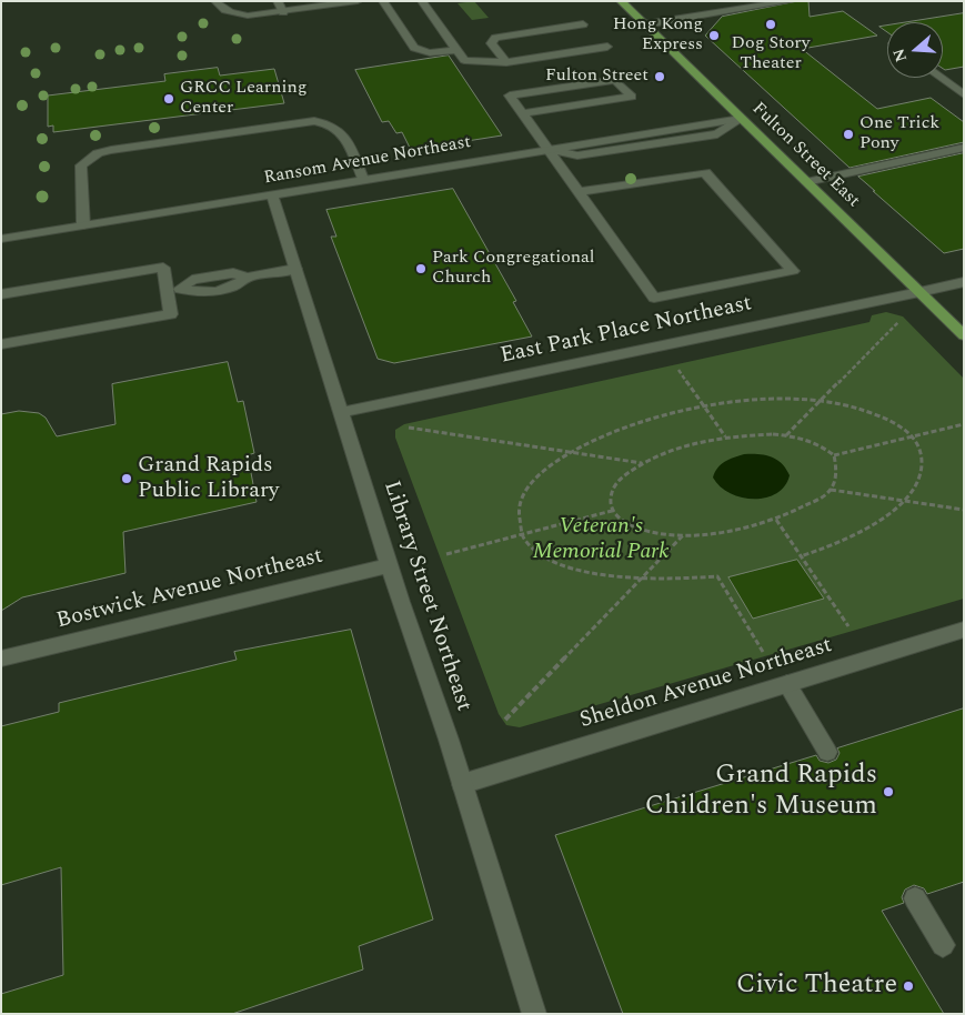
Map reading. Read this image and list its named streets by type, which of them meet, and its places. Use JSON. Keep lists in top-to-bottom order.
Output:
{
  "streets": {
    "main road": ["Fulton Street East"],
    "street": [
      "Ransom Avenue Northeast",
      "East Park Place Northeast",
      "Bostwick Avenue Northeast",
      "Library Street Northeast",
      "Sheldon Avenue Northeast"
    ]
  },
  "crossings": [
    ["Fulton Street East", "Ransom Avenue Northeast"],
    ["Fulton Street East", "East Park Place Northeast"],
    ["Ransom Avenue Northeast", "Library Street Northeast"],
    ["East Park Place Northeast", "Library Street Northeast"],
    ["Bostwick Avenue Northeast", "Library Street Northeast"],
    ["Library Street Northeast", "Sheldon Avenue Northeast"]
  ],
  "parks": ["Veteran's Memorial Park"],
  "places": [
    "Dog Story Theater",
    "Hong Kong Express",
    "Fulton Street",
    "GRCC Learning Center",
    "One Trick Pony",
    "Park Congregational Church",
    "Grand Rapids Public Library",
    "Grand Rapids Children's Museum",
    "Civic Theatre"
  ],
  "north": "left"
}
